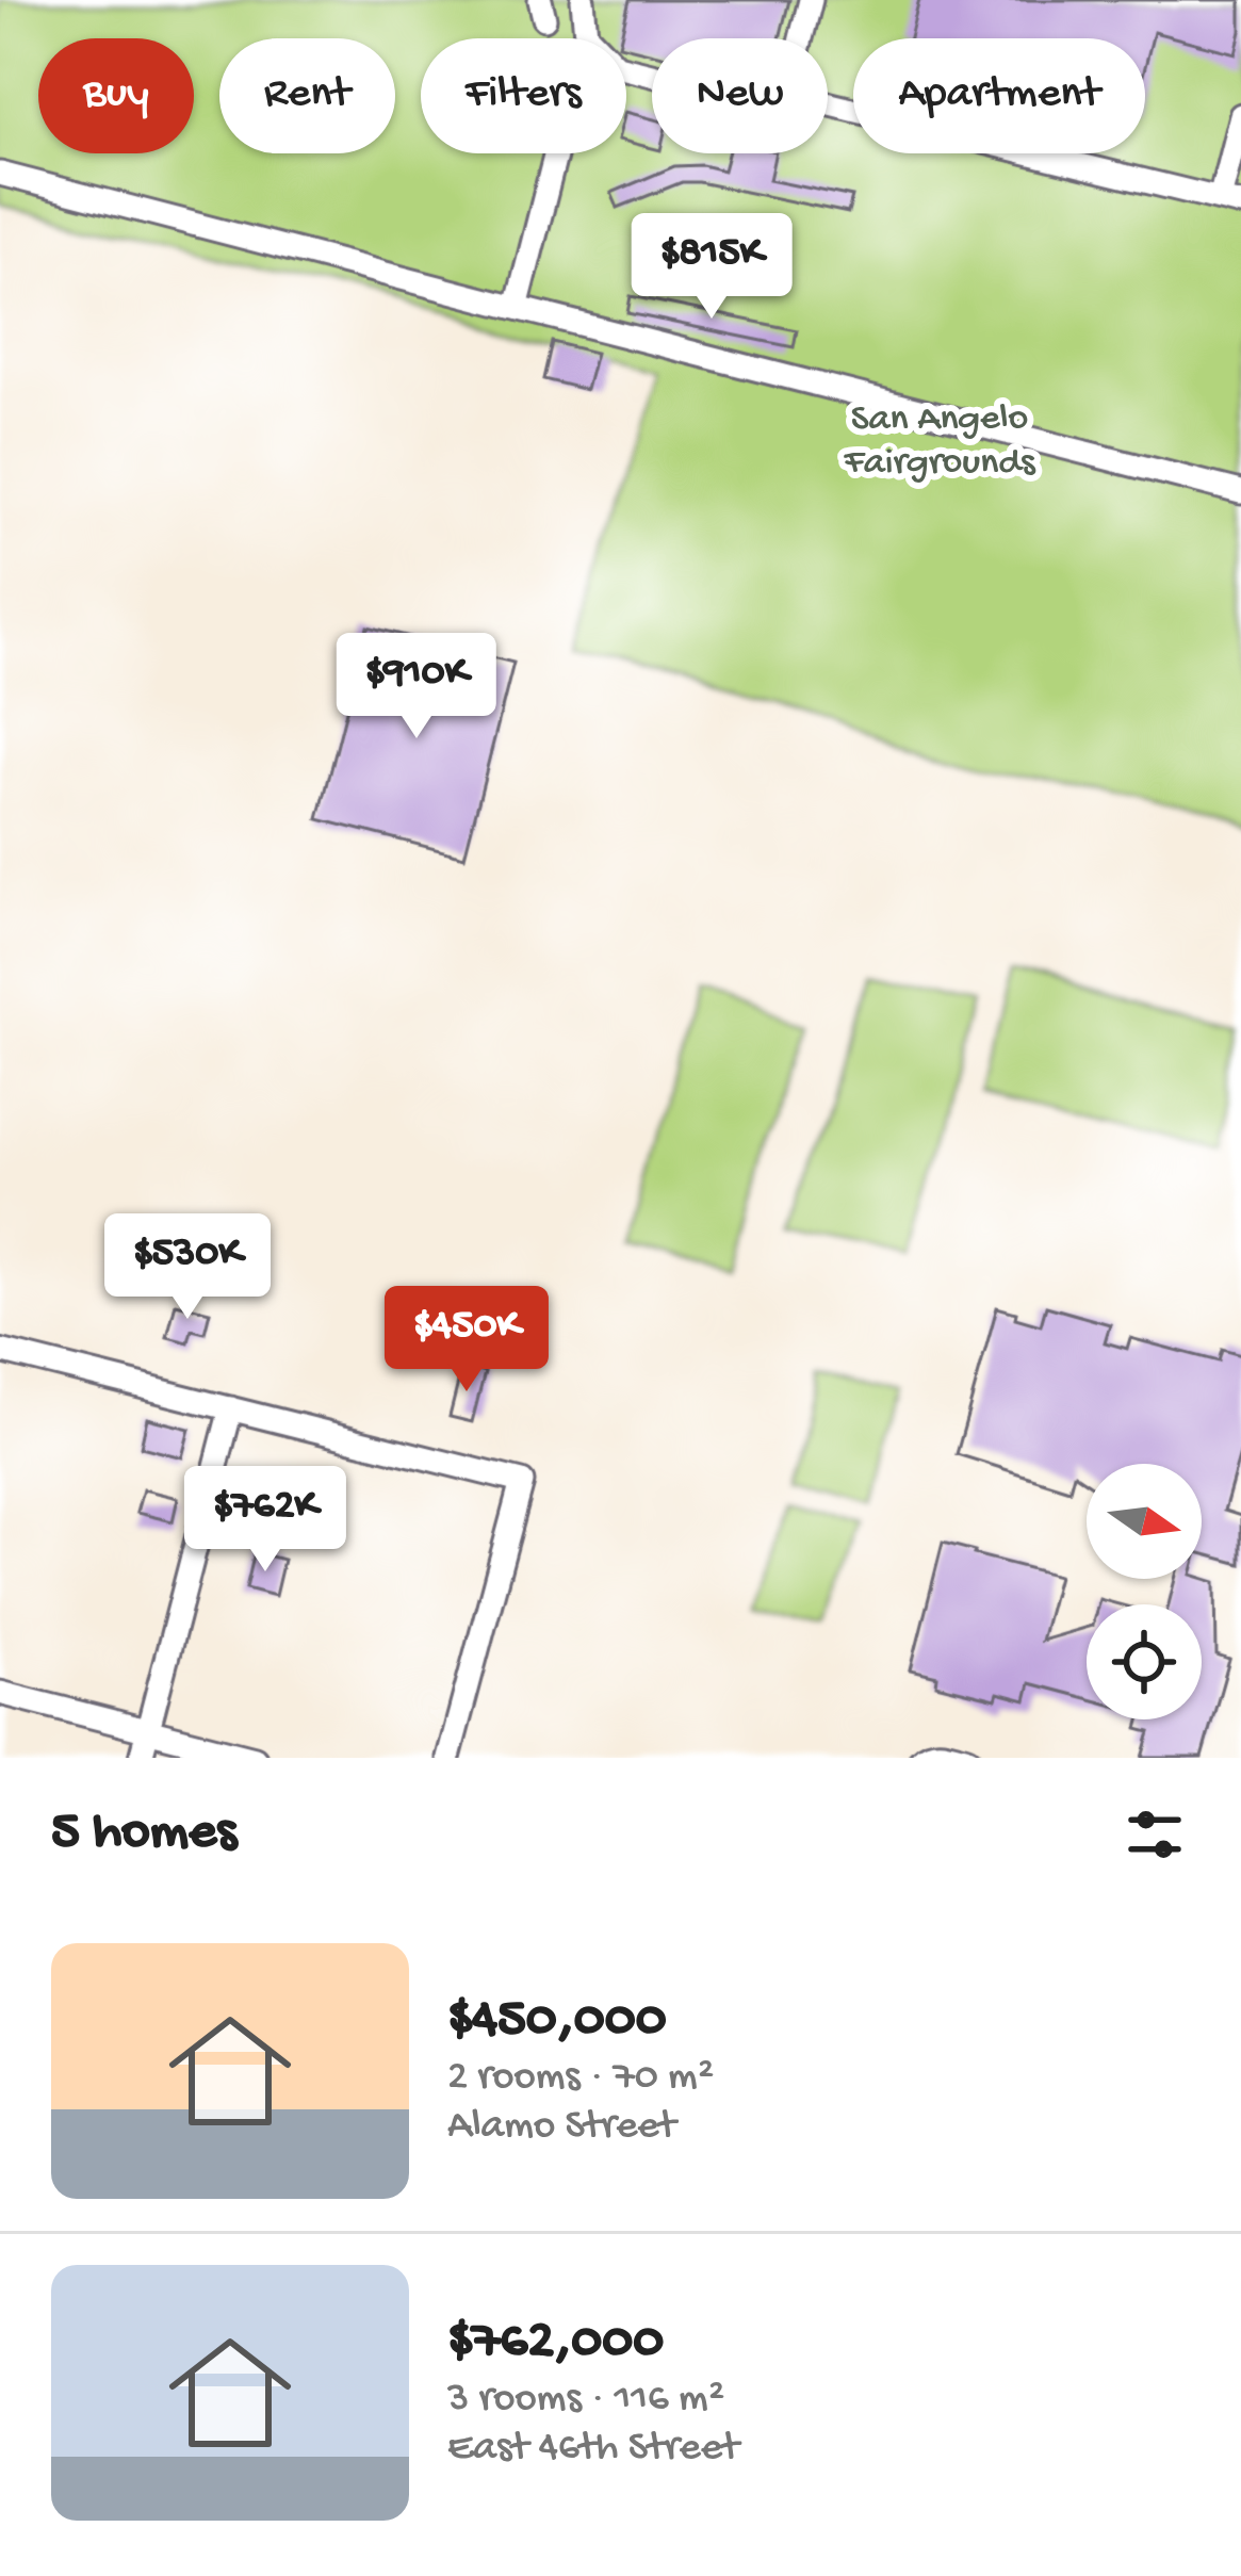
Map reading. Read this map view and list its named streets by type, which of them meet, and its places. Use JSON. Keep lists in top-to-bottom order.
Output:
{
  "parks": ["San Angelo Fairgrounds"],
  "north": "right",
  "page": {
    "chip": [
      "Buy",
      "Rent",
      "Filters",
      "New",
      "Apartment"
    ],
    "price": [
      "$815K",
      "$910K",
      "$530K",
      "$450K",
      "$762K"
    ],
    "heading": "5 homes",
    "list": [
      {
        "name": "$450,000",
        "note": "2 rooms · 70 m² · Alamo Street"
      },
      {
        "name": "$762,000",
        "note": "3 rooms · 116 m² · East 46th Street"
      }
    ]
  }
}
